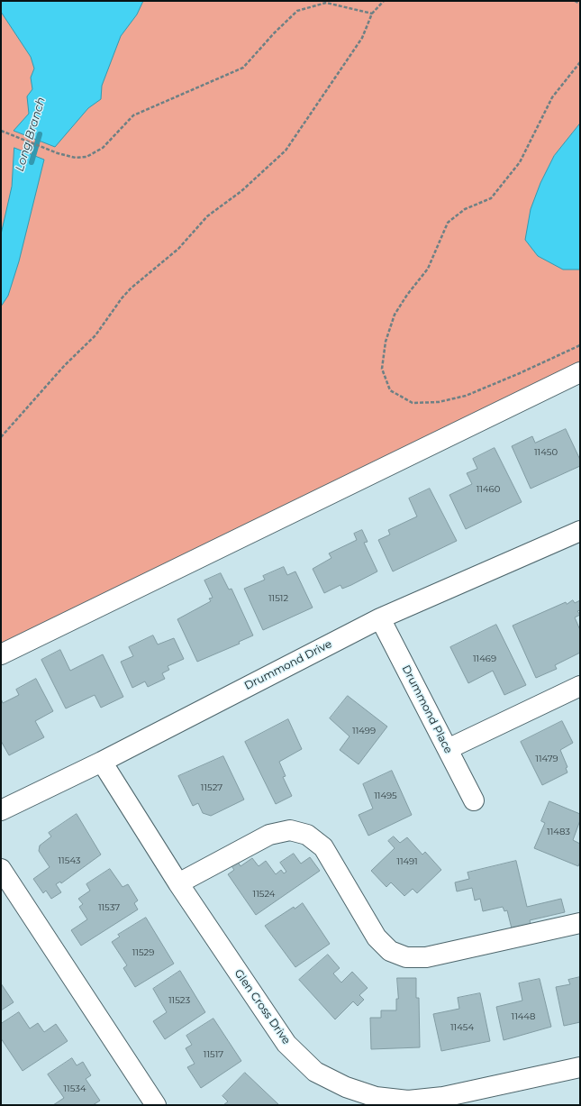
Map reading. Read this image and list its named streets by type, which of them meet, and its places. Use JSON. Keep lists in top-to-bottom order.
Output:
{
  "streets": {
    "street": ["Drummond Drive", "Drummond Place", "Glen Cross Drive"]
  },
  "crossings": [
    ["Drummond Drive", "Drummond Place"],
    ["Drummond Drive", "Glen Cross Drive"]
  ],
  "water": ["Long Branch"],
  "house_numbers": [
    "11450",
    "11460",
    "11512",
    "11469",
    "11499",
    "11479",
    "11527",
    "11495",
    "11483",
    "11543",
    "11491",
    "11524",
    "11537",
    "11529",
    "11523",
    "11448",
    "11454",
    "11517",
    "11534"
  ]
}
